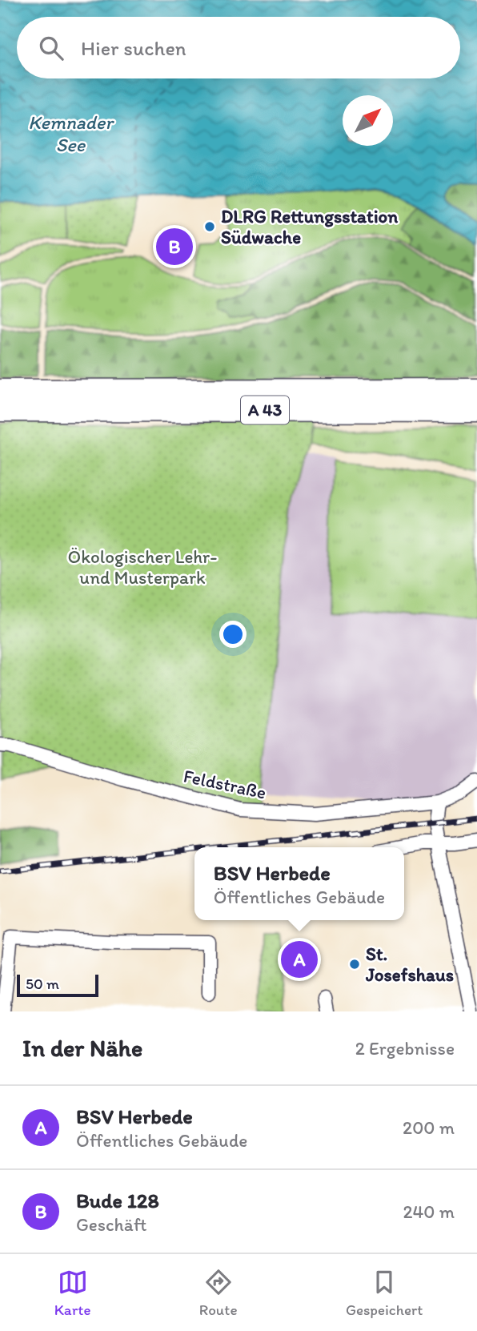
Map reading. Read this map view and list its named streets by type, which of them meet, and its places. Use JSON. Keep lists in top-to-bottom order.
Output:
{
  "streets": {
    "highway": ["A 43"],
    "street": ["Feldstraße"]
  },
  "water": ["Kemnader See"],
  "parks": ["Ökologischer Lehr- und Musterpark"],
  "places": ["DLRG Rettungsstation Südwache", "St. Josefshaus"],
  "scale_bar": "50 m",
  "north": "top right",
  "page": {
    "search": "Hier suchen",
    "pins": ["B", "A"],
    "popup": ["BSV Herbede", "Öffentliches Gebäude"],
    "scale": "50 m",
    "heading": ["In der Nähe", "2 Ergebnisse"],
    "list": [
      {
        "mark": "A",
        "name": "BSV Herbede",
        "note": "Öffentliches Gebäude",
        "value": "200 m"
      },
      {
        "mark": "B",
        "name": "Bude 128",
        "note": "Geschäft",
        "value": "240 m"
      }
    ],
    "nav": ["Karte", "Route", "Gespeichert"]
  }
}
